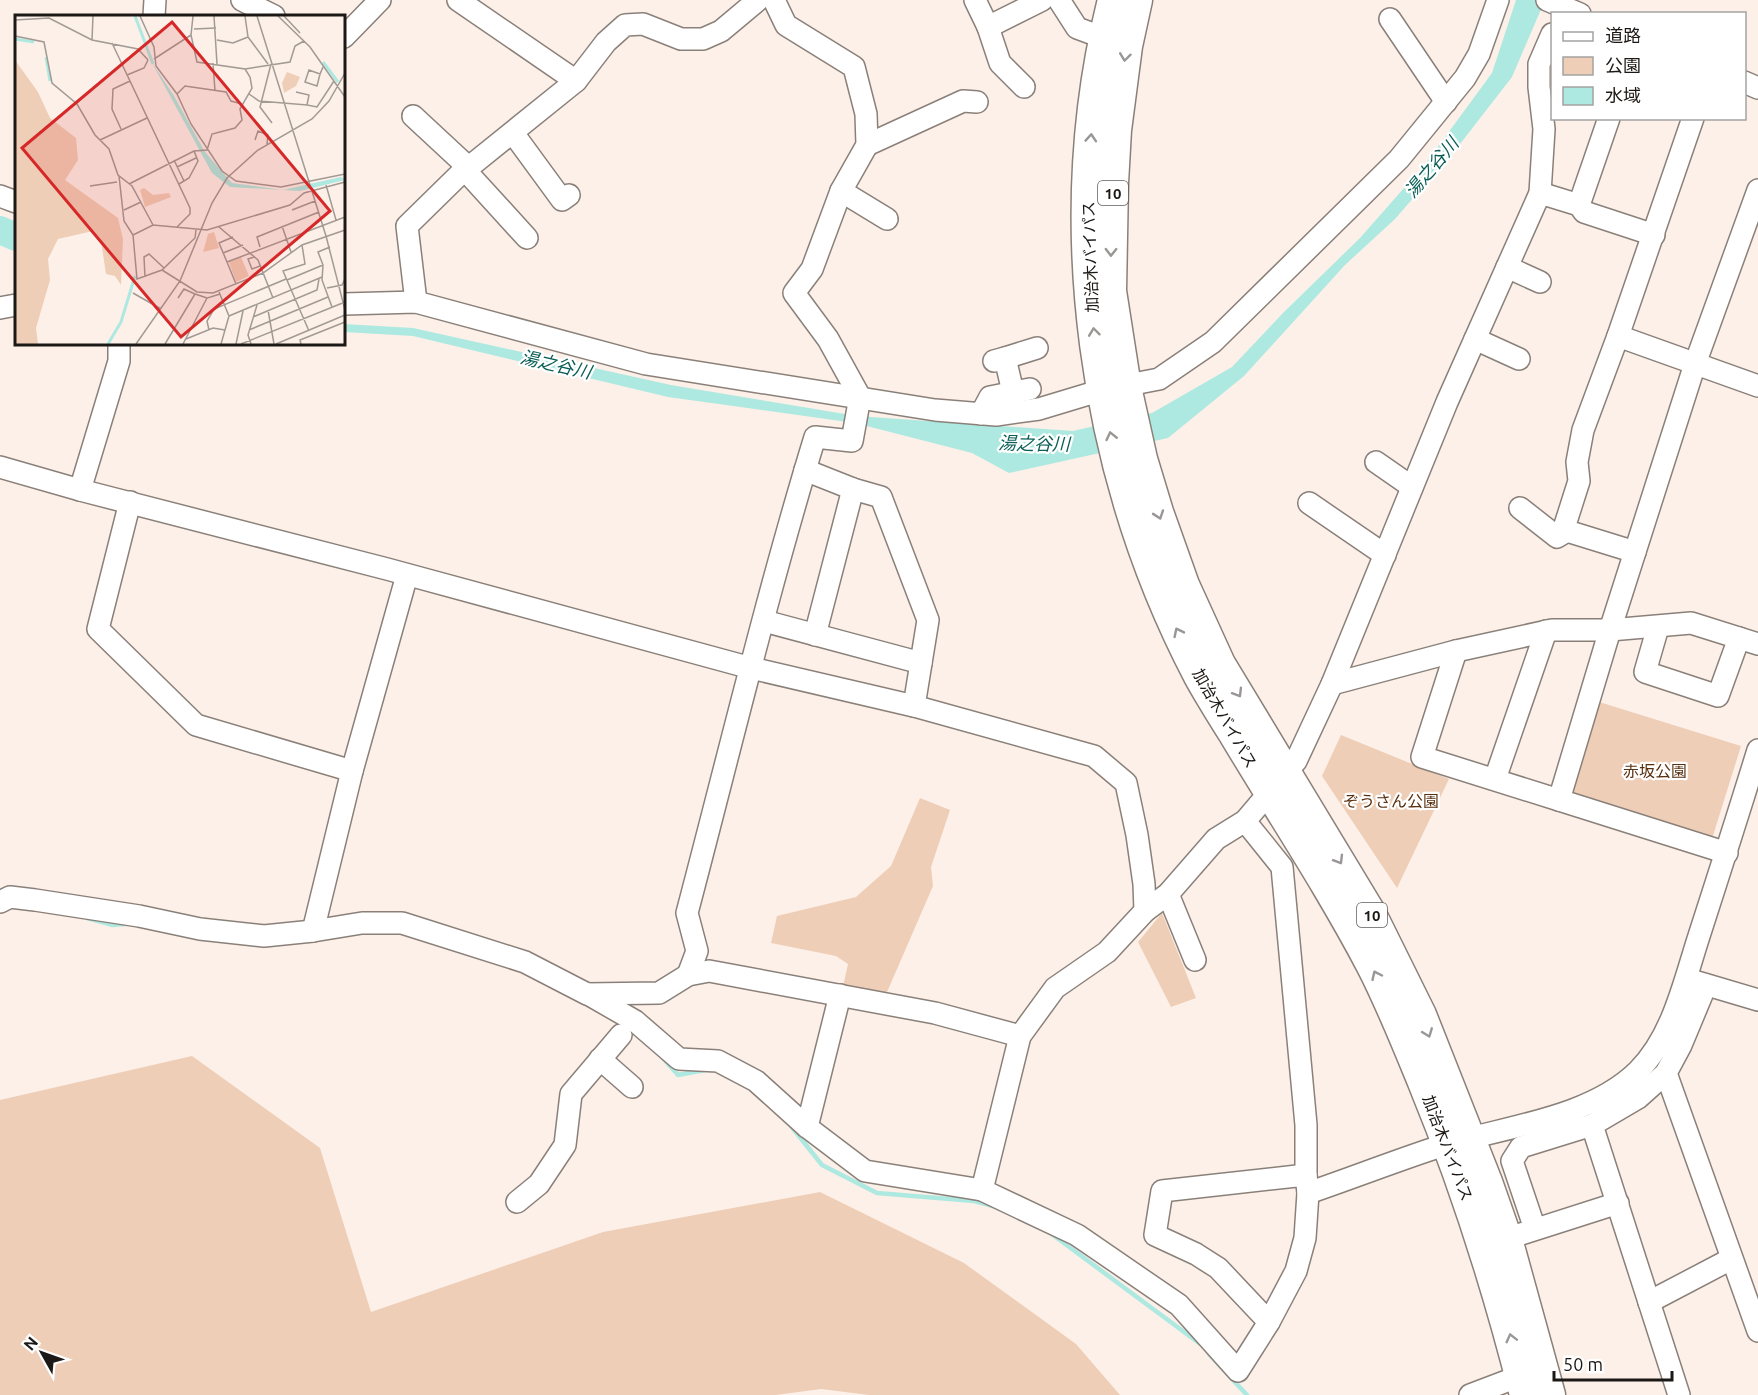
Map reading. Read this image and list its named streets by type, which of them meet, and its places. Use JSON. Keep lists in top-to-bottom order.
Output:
{
  "streets": {
    "highway": ["10", "加治木バイパス"]
  },
  "water": ["湯之谷川"],
  "parks": ["赤坂公園", "ぞうさん公園"],
  "legend": ["道路", "公園", "水域"],
  "scale_bar": "50 m",
  "north": "top left"
}
